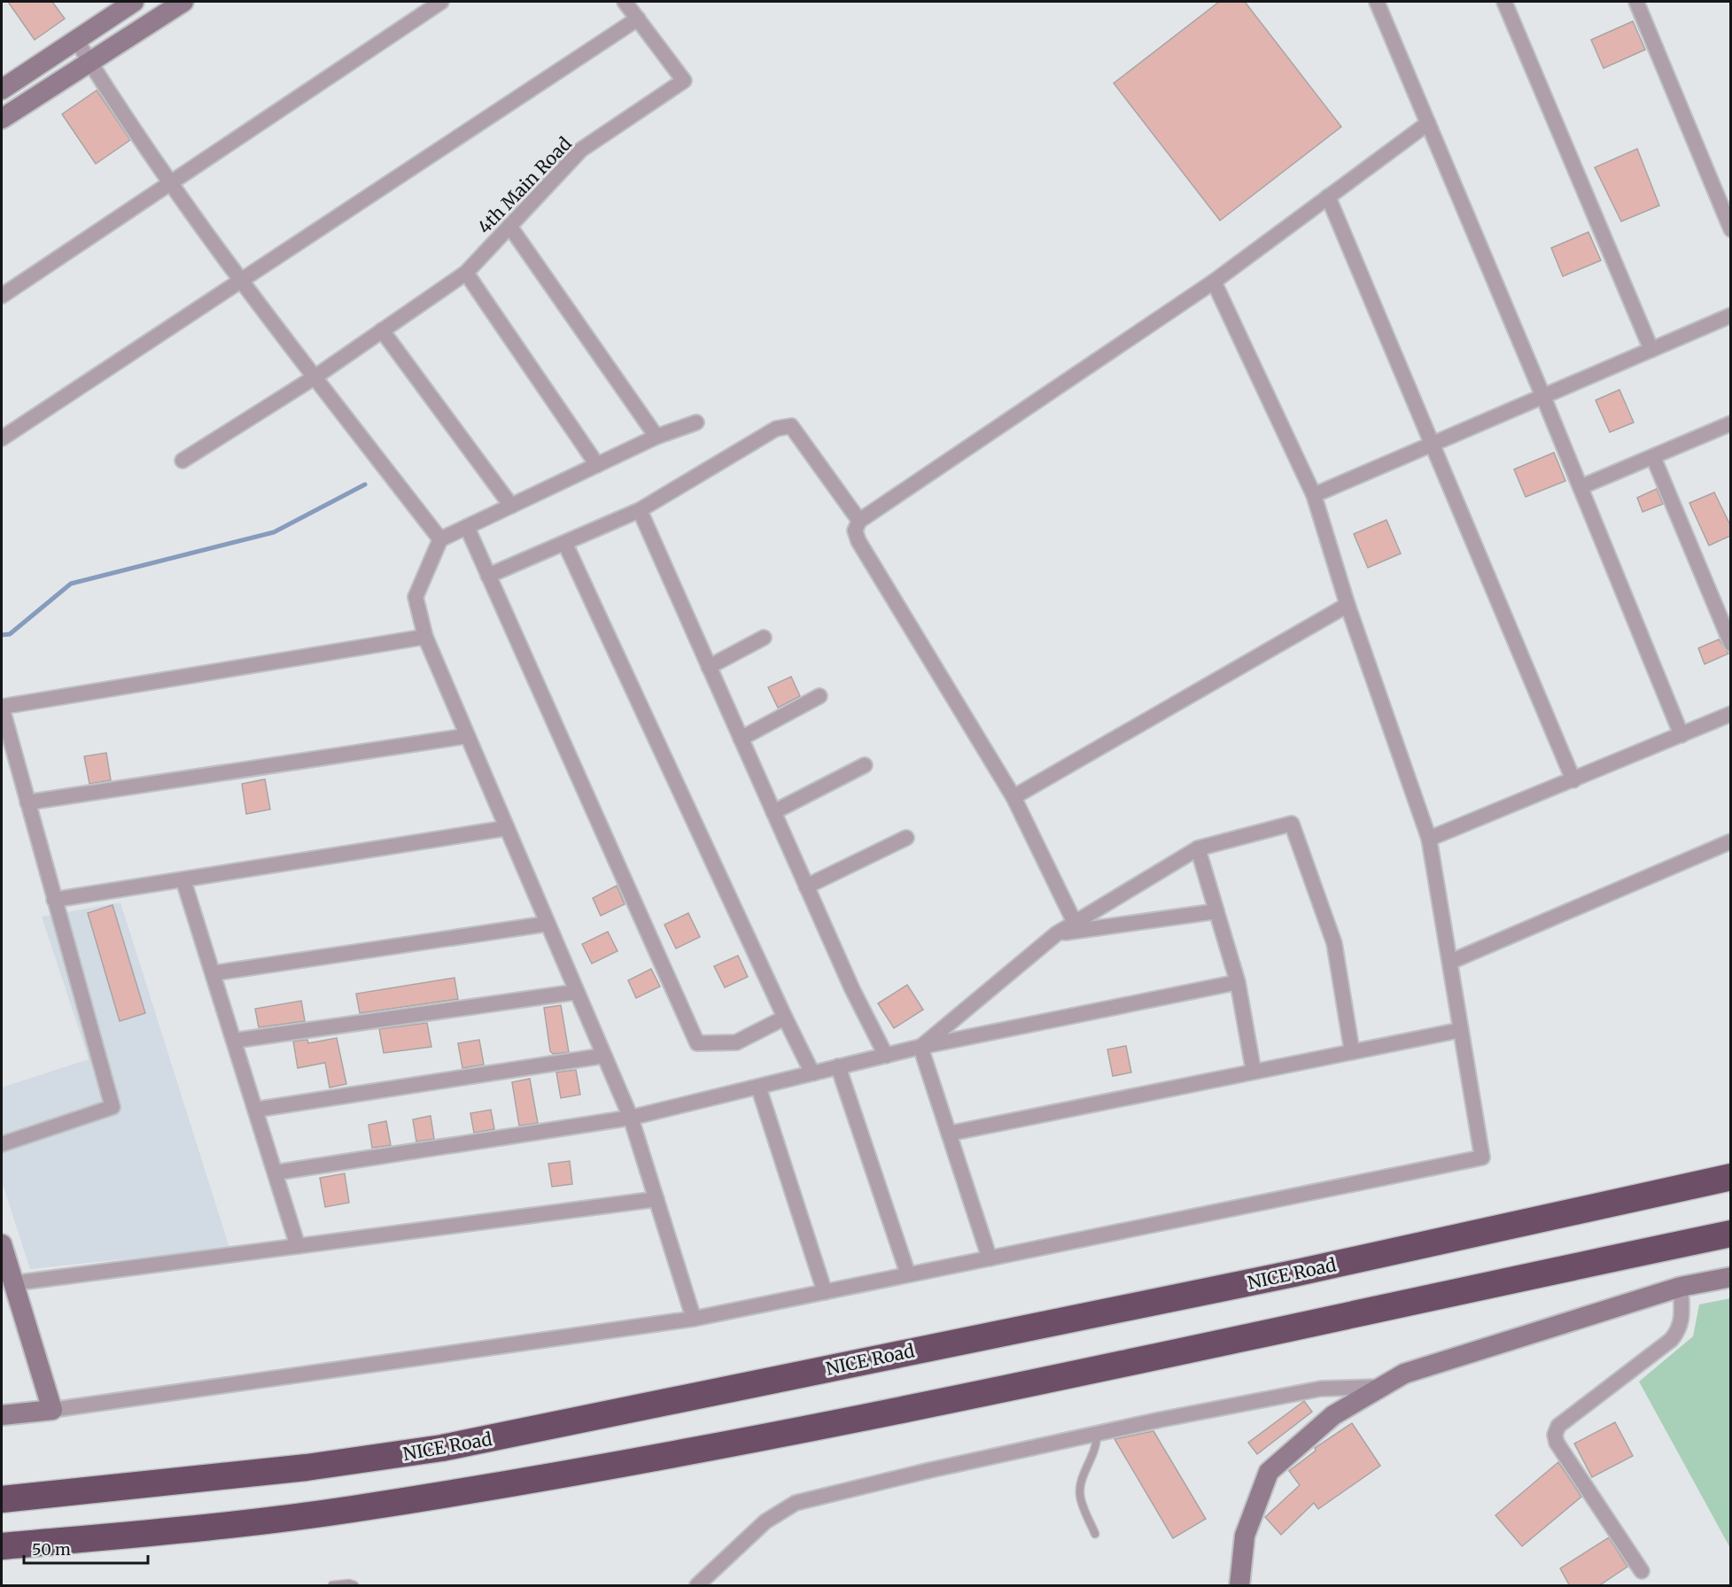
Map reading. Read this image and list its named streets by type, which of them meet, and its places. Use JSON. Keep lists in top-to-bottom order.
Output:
{
  "streets": {
    "highway": ["NICE Road"],
    "street": ["4th Main Road"]
  },
  "scale_bar": "50 m"
}
